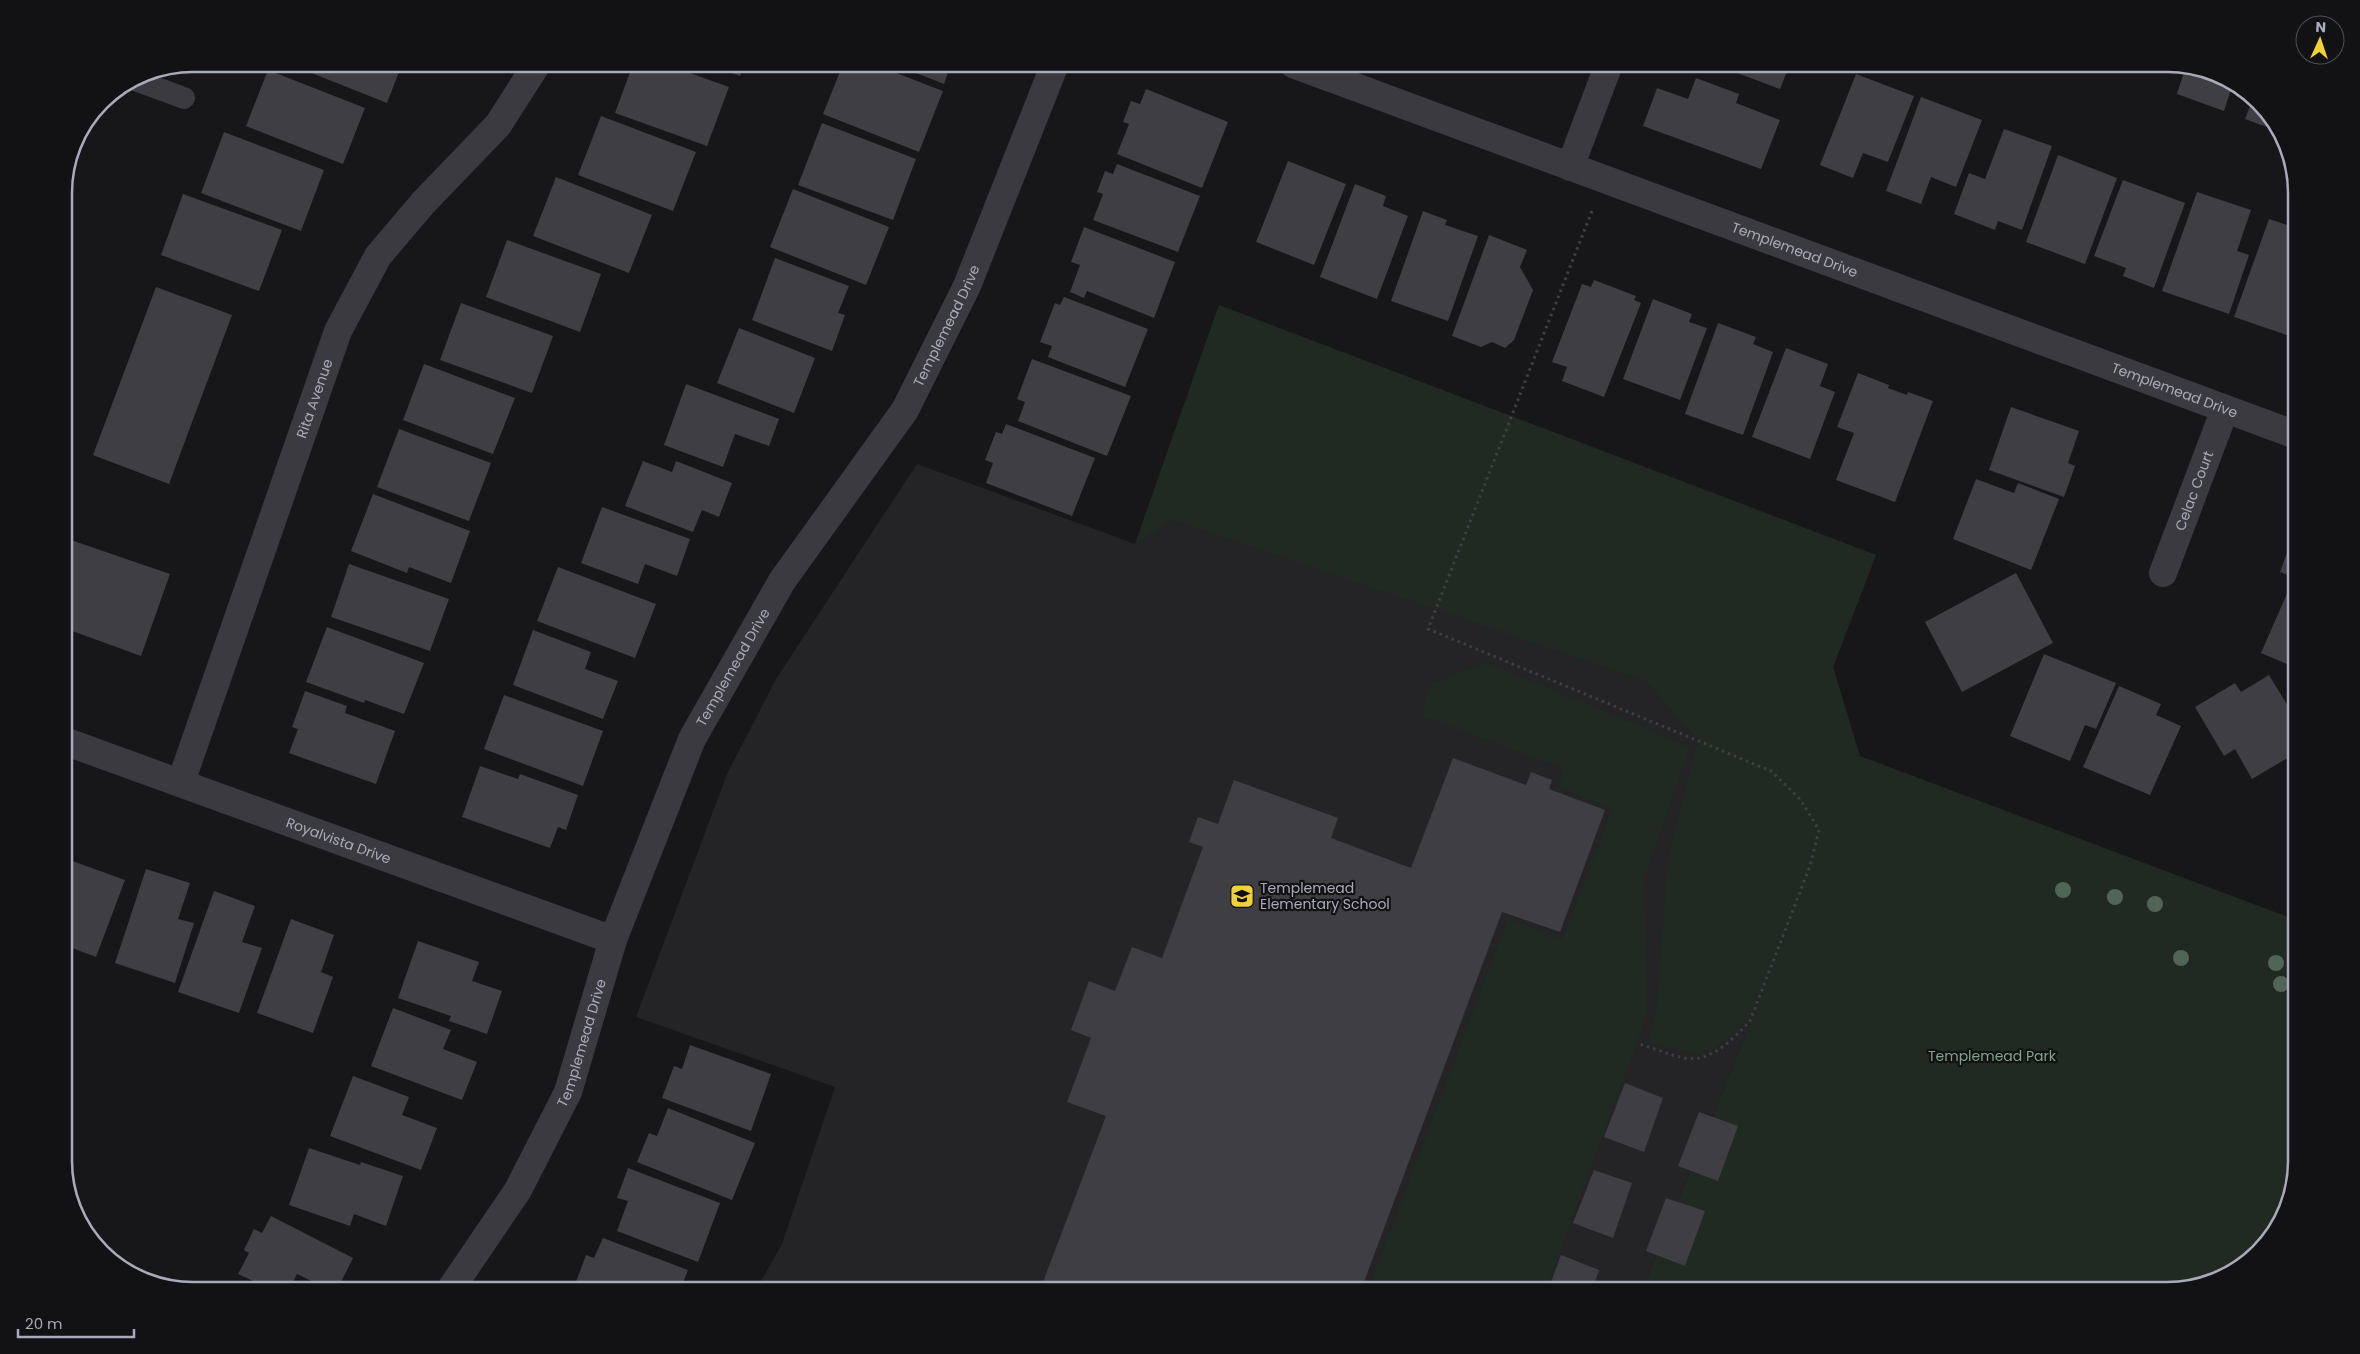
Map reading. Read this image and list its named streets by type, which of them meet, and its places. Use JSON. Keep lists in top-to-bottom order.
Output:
{
  "streets": {
    "street": [
      "Templemead Drive",
      "Rita Avenue",
      "Celac Court",
      "Royalvista Drive"
    ]
  },
  "crossings": [
    ["Templemead Drive", "Celac Court"],
    ["Templemead Drive", "Royalvista Drive"],
    ["Rita Avenue", "Royalvista Drive"]
  ],
  "parks": ["Templemead Park"],
  "places": {
    "school or university": ["Templemead Elementary School"]
  },
  "scale_bar": "20 m",
  "north": "top"
}
